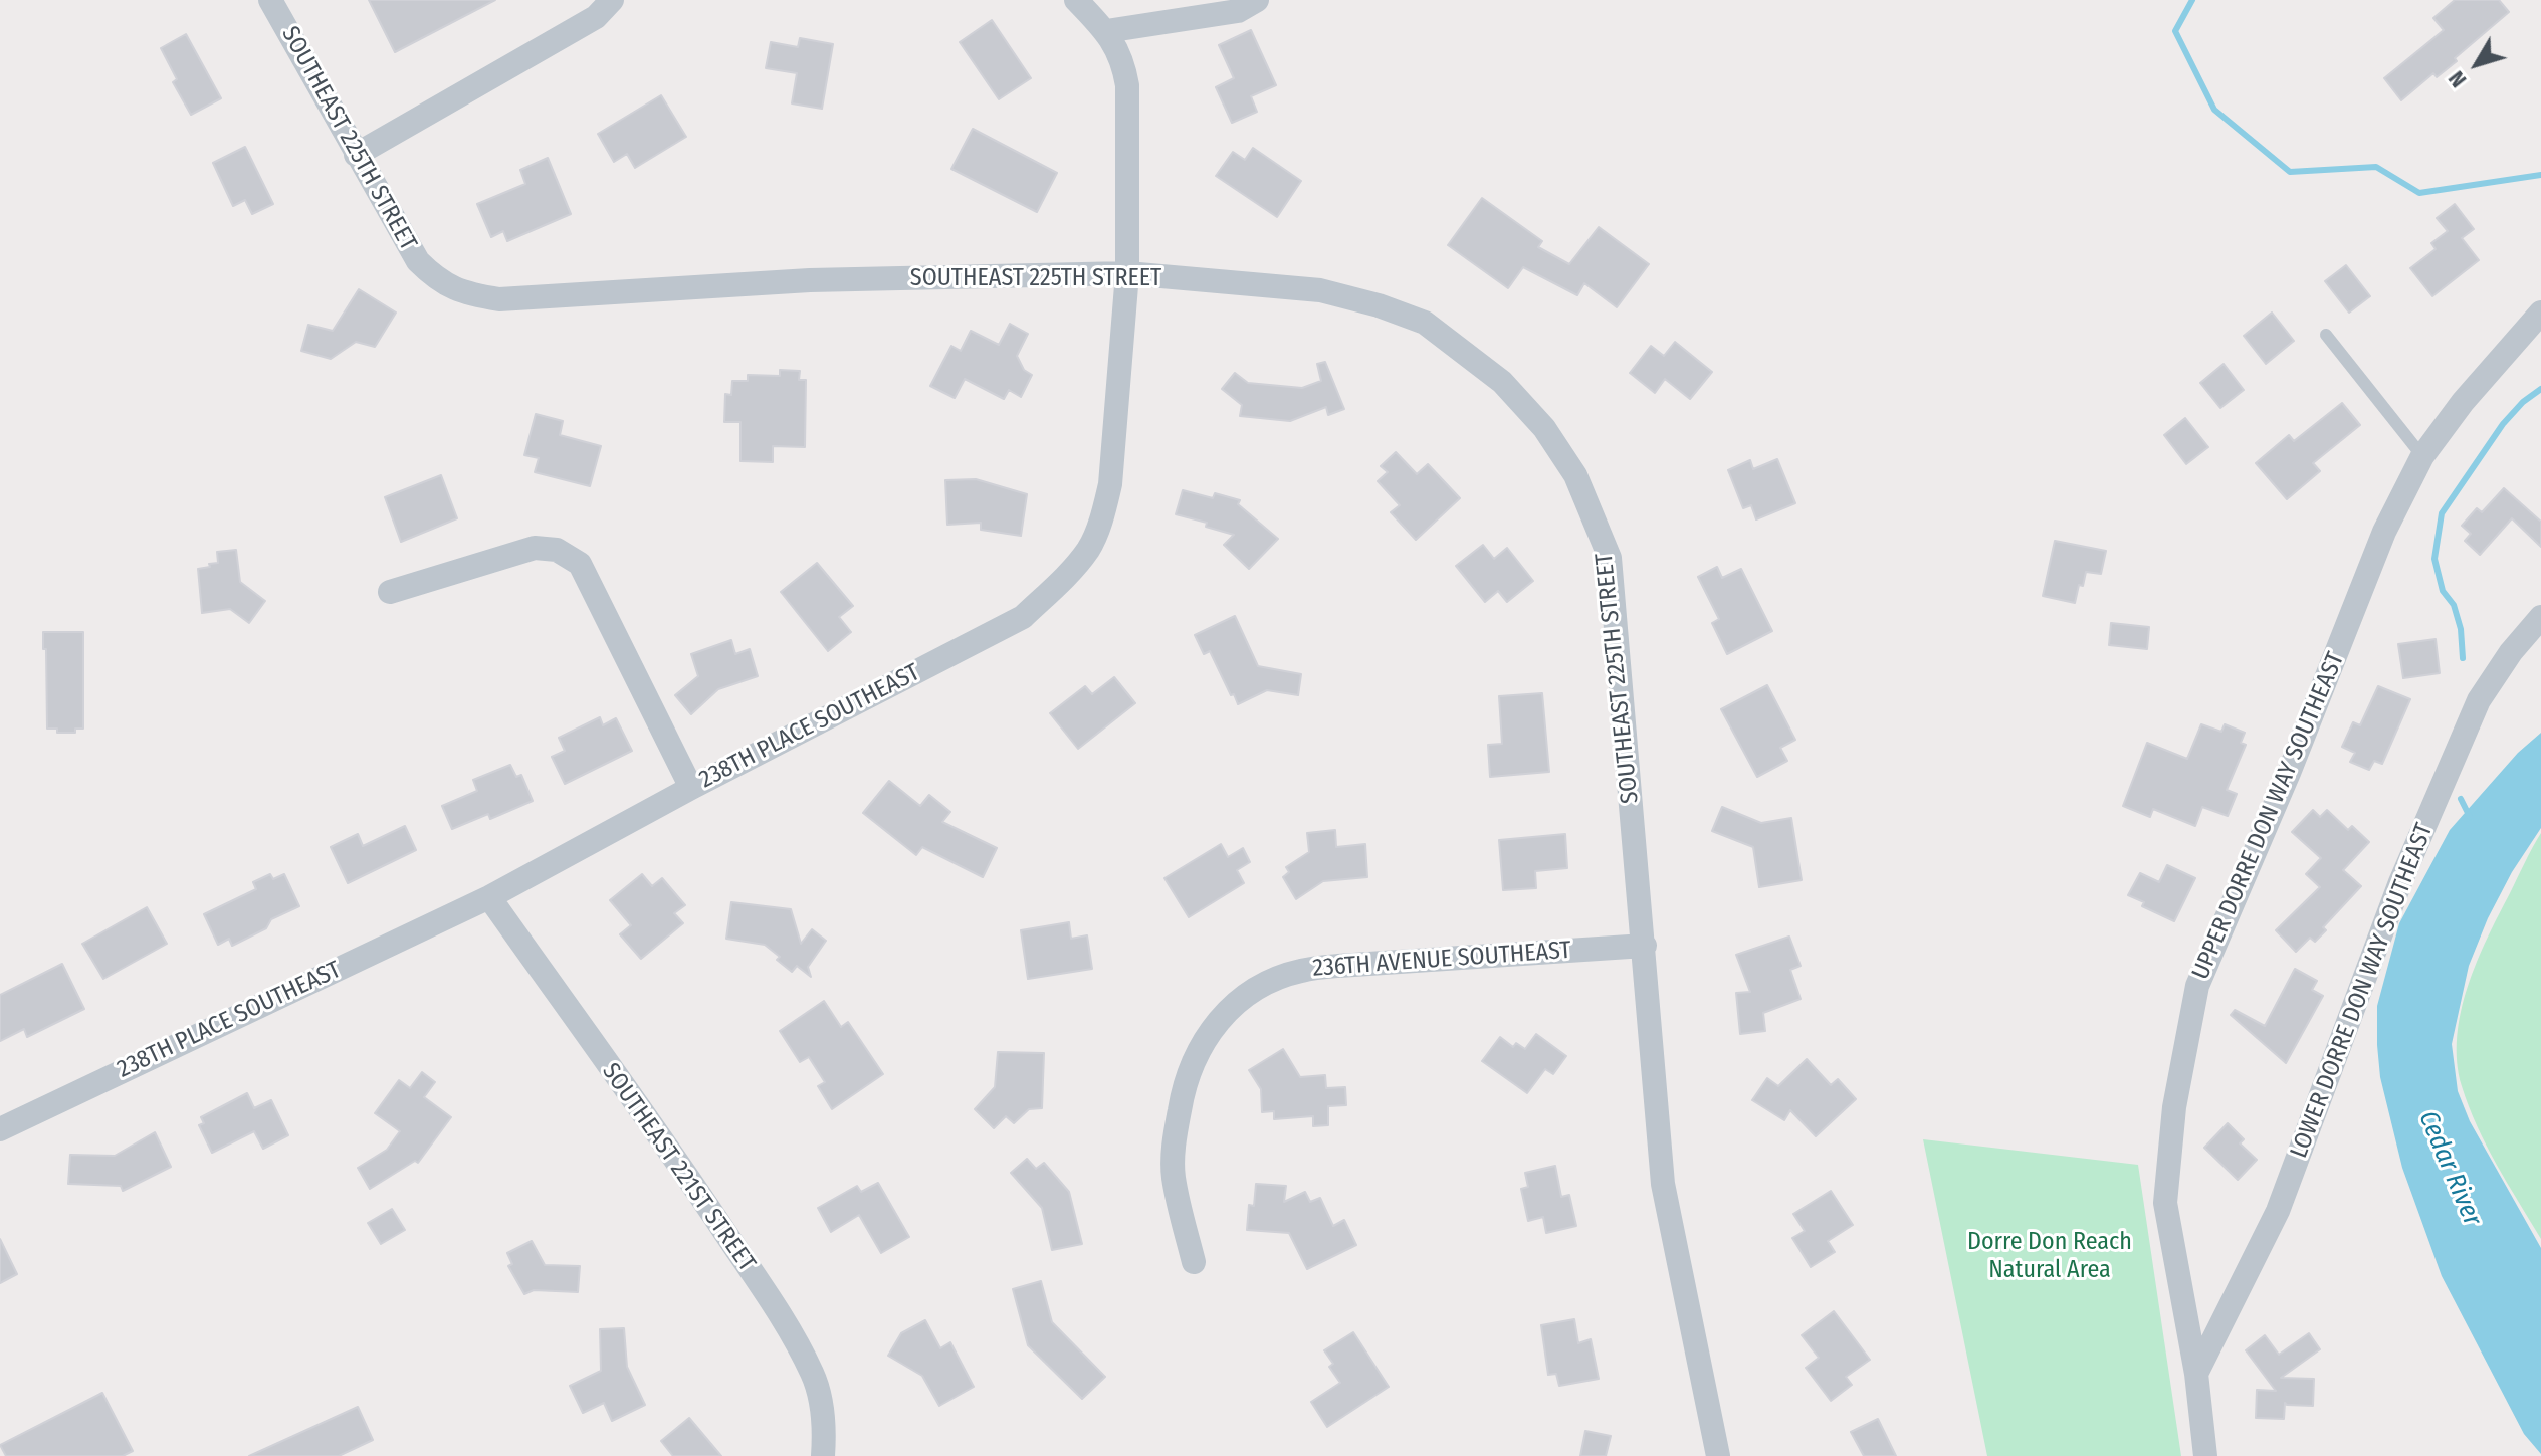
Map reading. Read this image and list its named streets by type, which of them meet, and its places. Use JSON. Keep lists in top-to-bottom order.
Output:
{
  "streets": {
    "street": [
      "SOUTHEAST 225TH STREET",
      "238TH PLACE SOUTHEAST",
      "UPPER DORRE DON WAY SOUTHEAST",
      "236TH AVENUE SOUTHEAST",
      "LOWER DORRE DON WAY SOUTHEAST",
      "SOUTHEAST 221ST STREET"
    ]
  },
  "crossings": [
    ["SOUTHEAST 225TH STREET", "238TH PLACE SOUTHEAST"],
    ["SOUTHEAST 225TH STREET", "236TH AVENUE SOUTHEAST"],
    ["238TH PLACE SOUTHEAST", "SOUTHEAST 221ST STREET"],
    ["UPPER DORRE DON WAY SOUTHEAST", "LOWER DORRE DON WAY SOUTHEAST"]
  ],
  "water": ["Cedar River"],
  "parks": ["Dorre Don Reach Natural Area"],
  "north": "bottom left"
}
